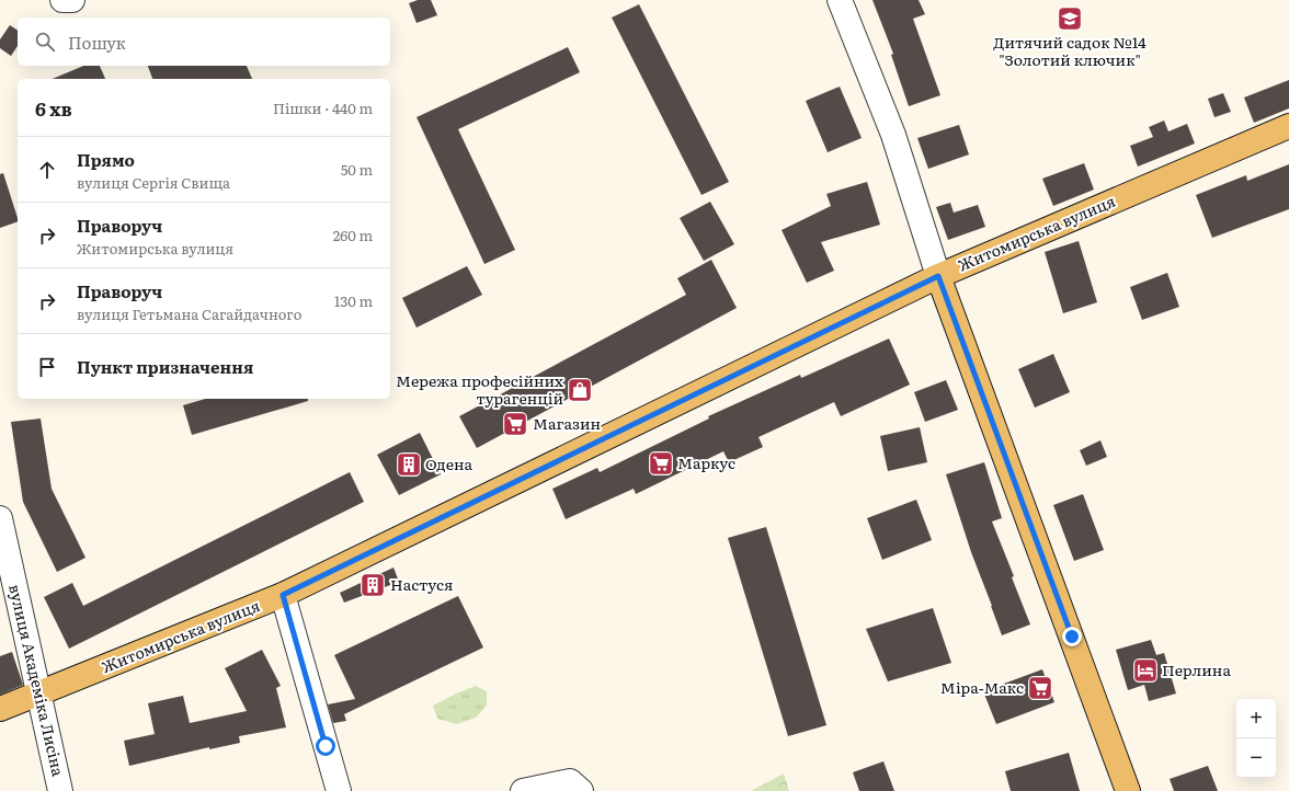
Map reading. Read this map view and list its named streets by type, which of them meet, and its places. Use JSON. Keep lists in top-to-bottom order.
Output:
{
  "streets": {
    "main road": ["Житомирська вулиця"],
    "street": ["вулиця Академіка Лисіна"]
  },
  "crossings": [
    ["Житомирська вулиця", "вулиця Академіка Лисіна"]
  ],
  "places": {
    "school or university": ["Дитячий садок №14 \"Золотий ключик\""],
    "shop": ["Мережа професійних турагенцій"],
    "supermarket": ["Магазин", "Маркус", "Міра-Макс"],
    "building": ["Одена", "Настуся"],
    "hotel": ["Перлина"]
  },
  "page": {
    "search": "Пошук",
    "heading": ["6 хв", "Пішки · 440 m"],
    "list": [
      ["Прямо", "вулиця Сергія Свища", "50 m"],
      ["Праворуч", "Житомирська вулиця", "260 m"],
      ["Праворуч", "вулиця Гетьмана Сагайдачного", "130 m"],
      "Пункт призначення"
    ],
    "map_buttons": ["+", "−"]
  }
}
